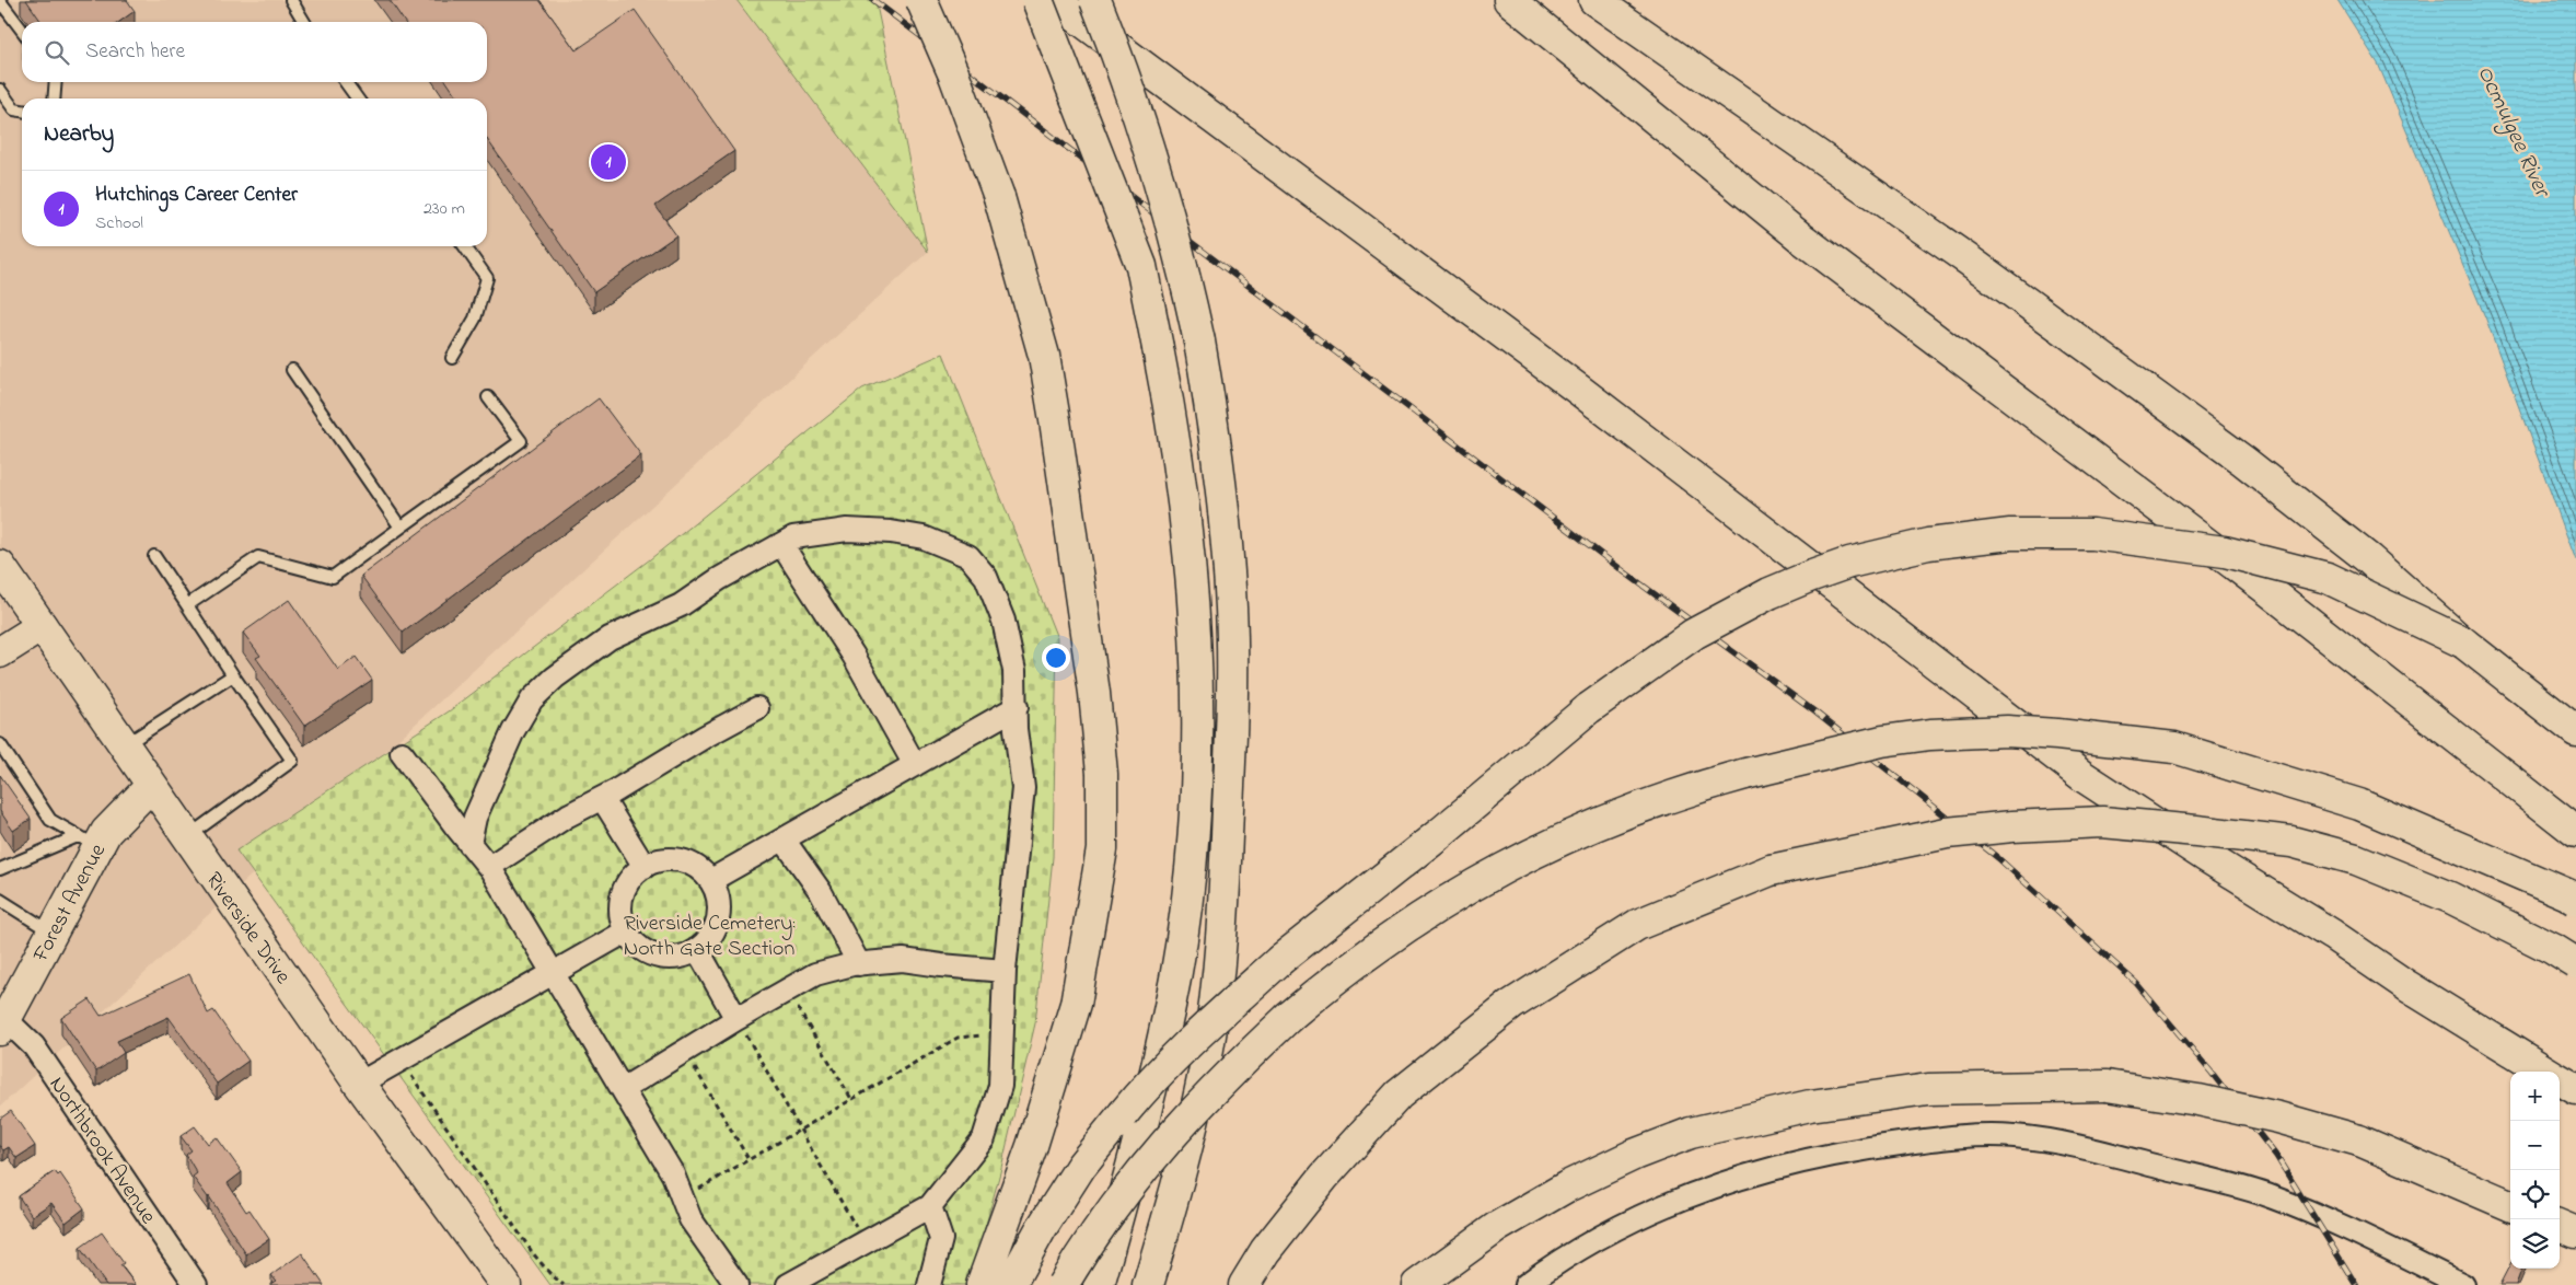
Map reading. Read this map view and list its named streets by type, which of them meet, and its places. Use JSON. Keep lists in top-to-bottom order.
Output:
{
  "streets": {
    "main road": ["Forest Avenue", "Riverside Drive"],
    "street": ["Northbrook Avenue"]
  },
  "crossings": [
    ["Forest Avenue", "Riverside Drive"],
    ["Forest Avenue", "Northbrook Avenue"]
  ],
  "water": ["Ocmulgee River"],
  "parks": ["Riverside Cemetery: North Gate Section"],
  "page": {
    "search": "Search here",
    "heading": "Nearby",
    "pins": "1",
    "list": [
      {
        "mark": "1",
        "name": "Hutchings Career Center",
        "note": "School",
        "value": "230 m"
      }
    ],
    "map_buttons": ["+", "−"]
  }
}
